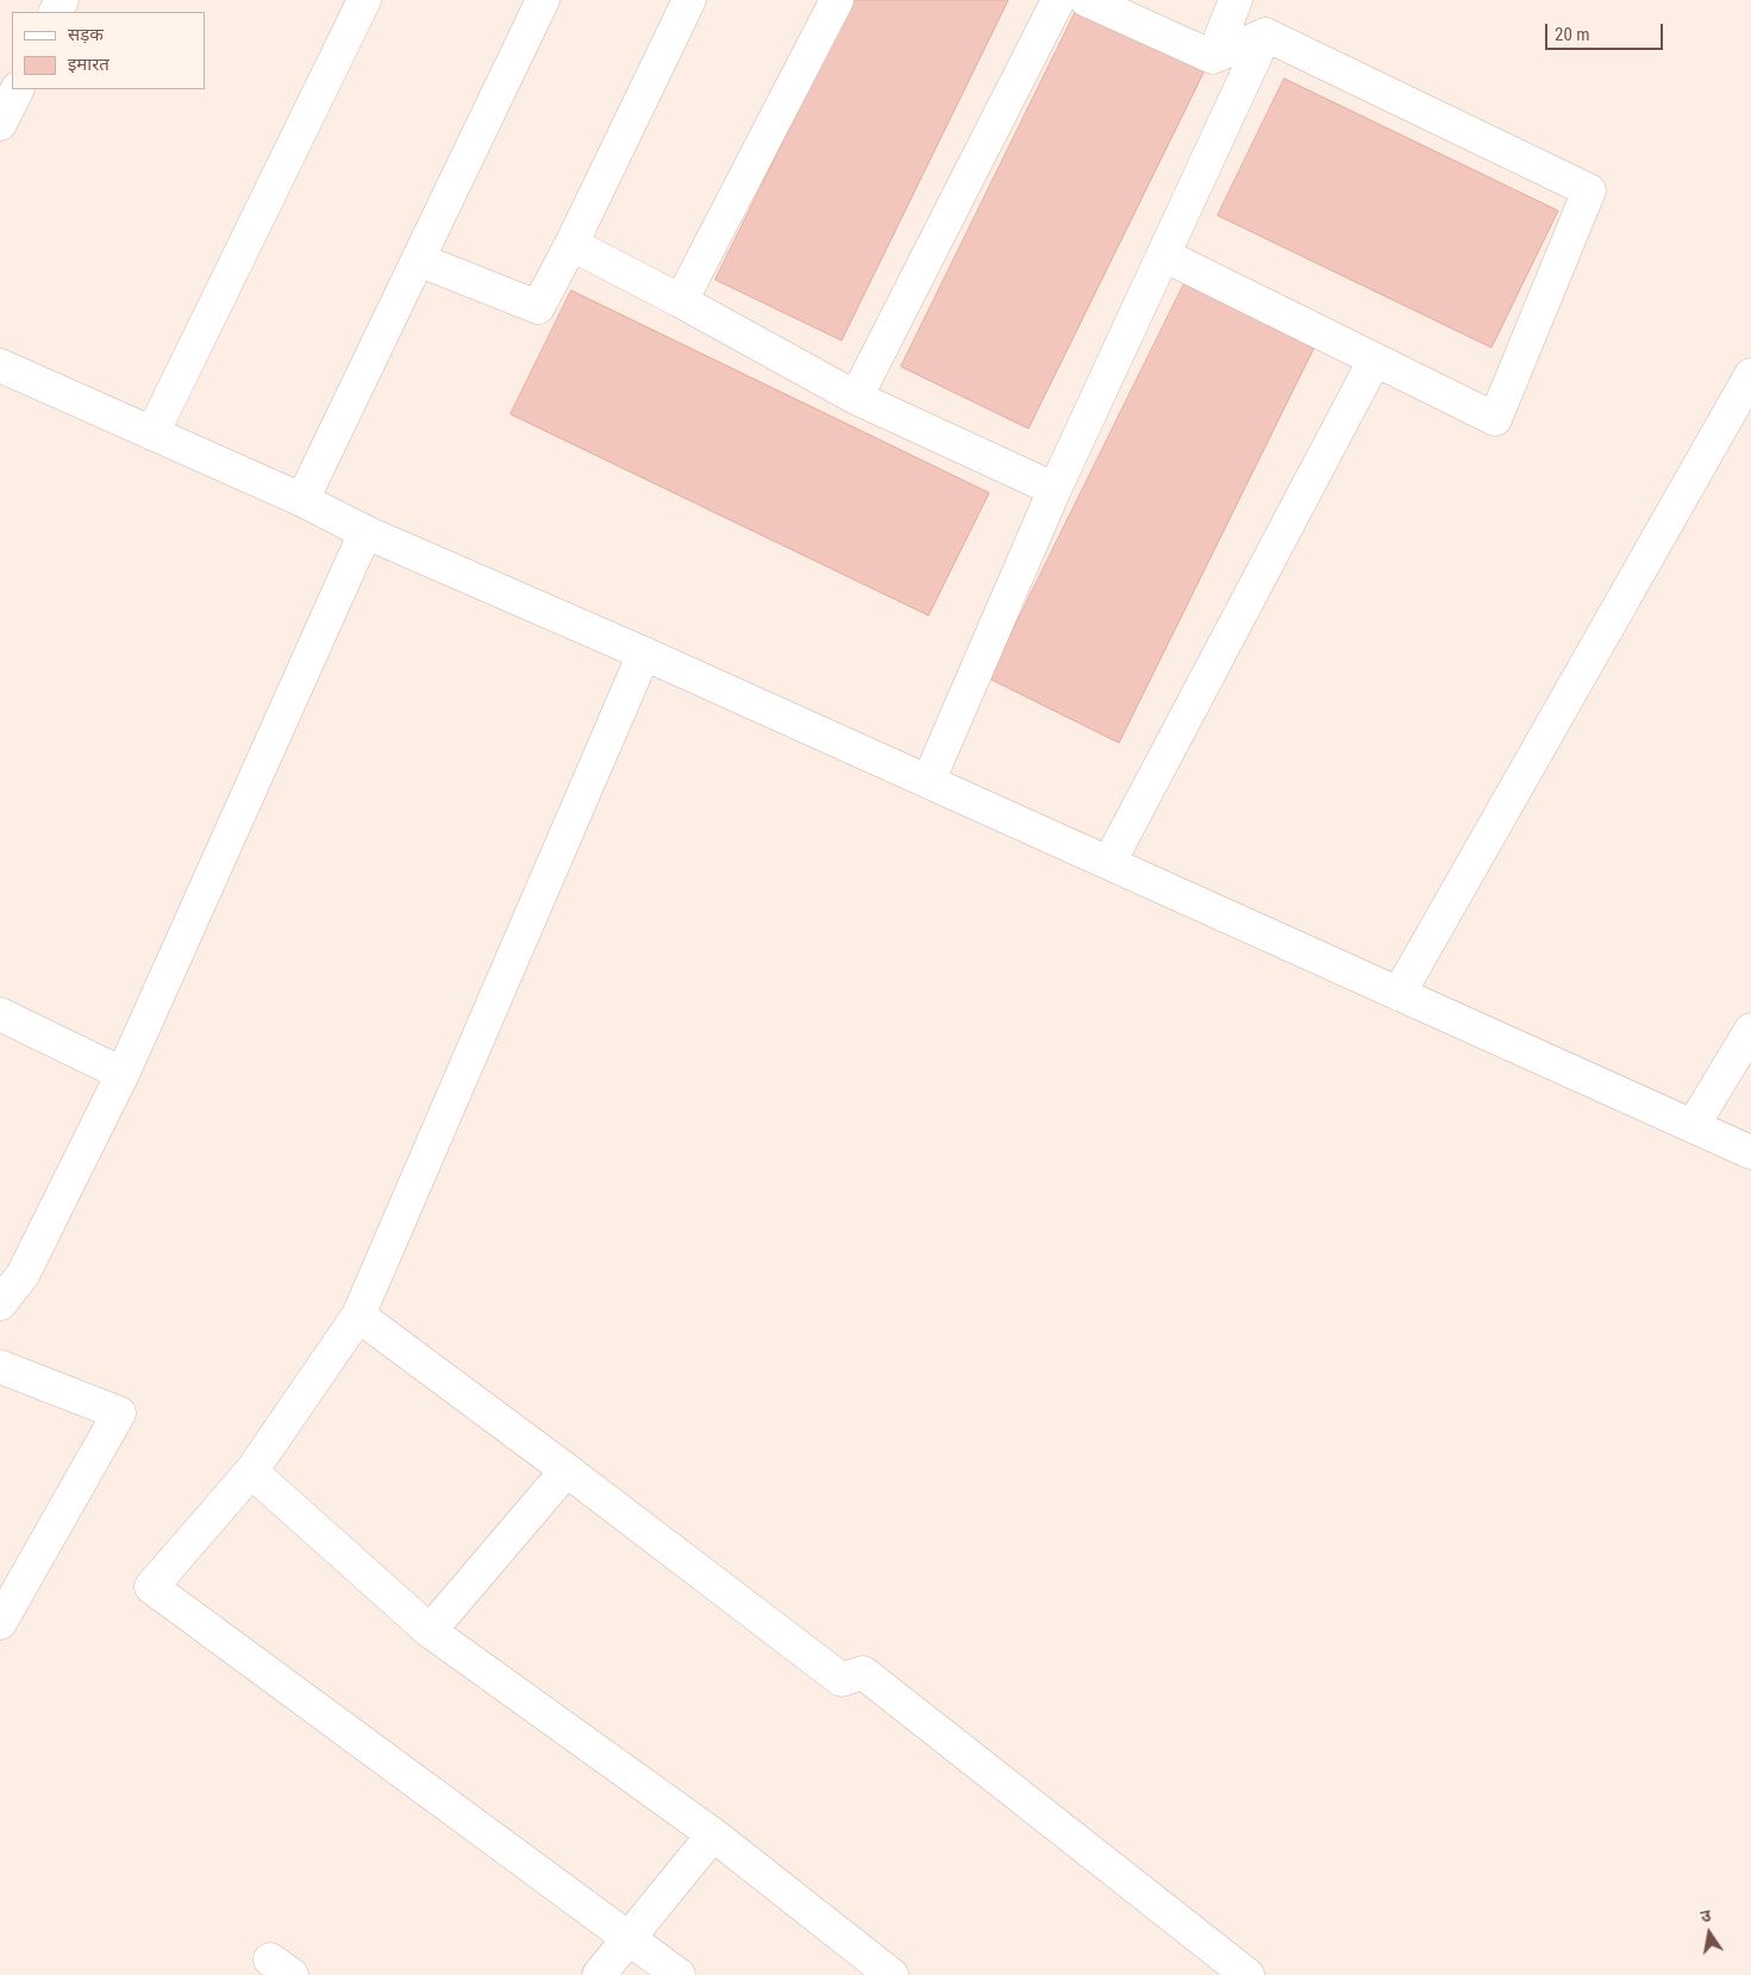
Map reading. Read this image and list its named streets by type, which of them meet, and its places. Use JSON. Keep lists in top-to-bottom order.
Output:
{
  "legend": ["सड़क", "इमारत"],
  "scale_bar": "20 m",
  "north": "top"
}
